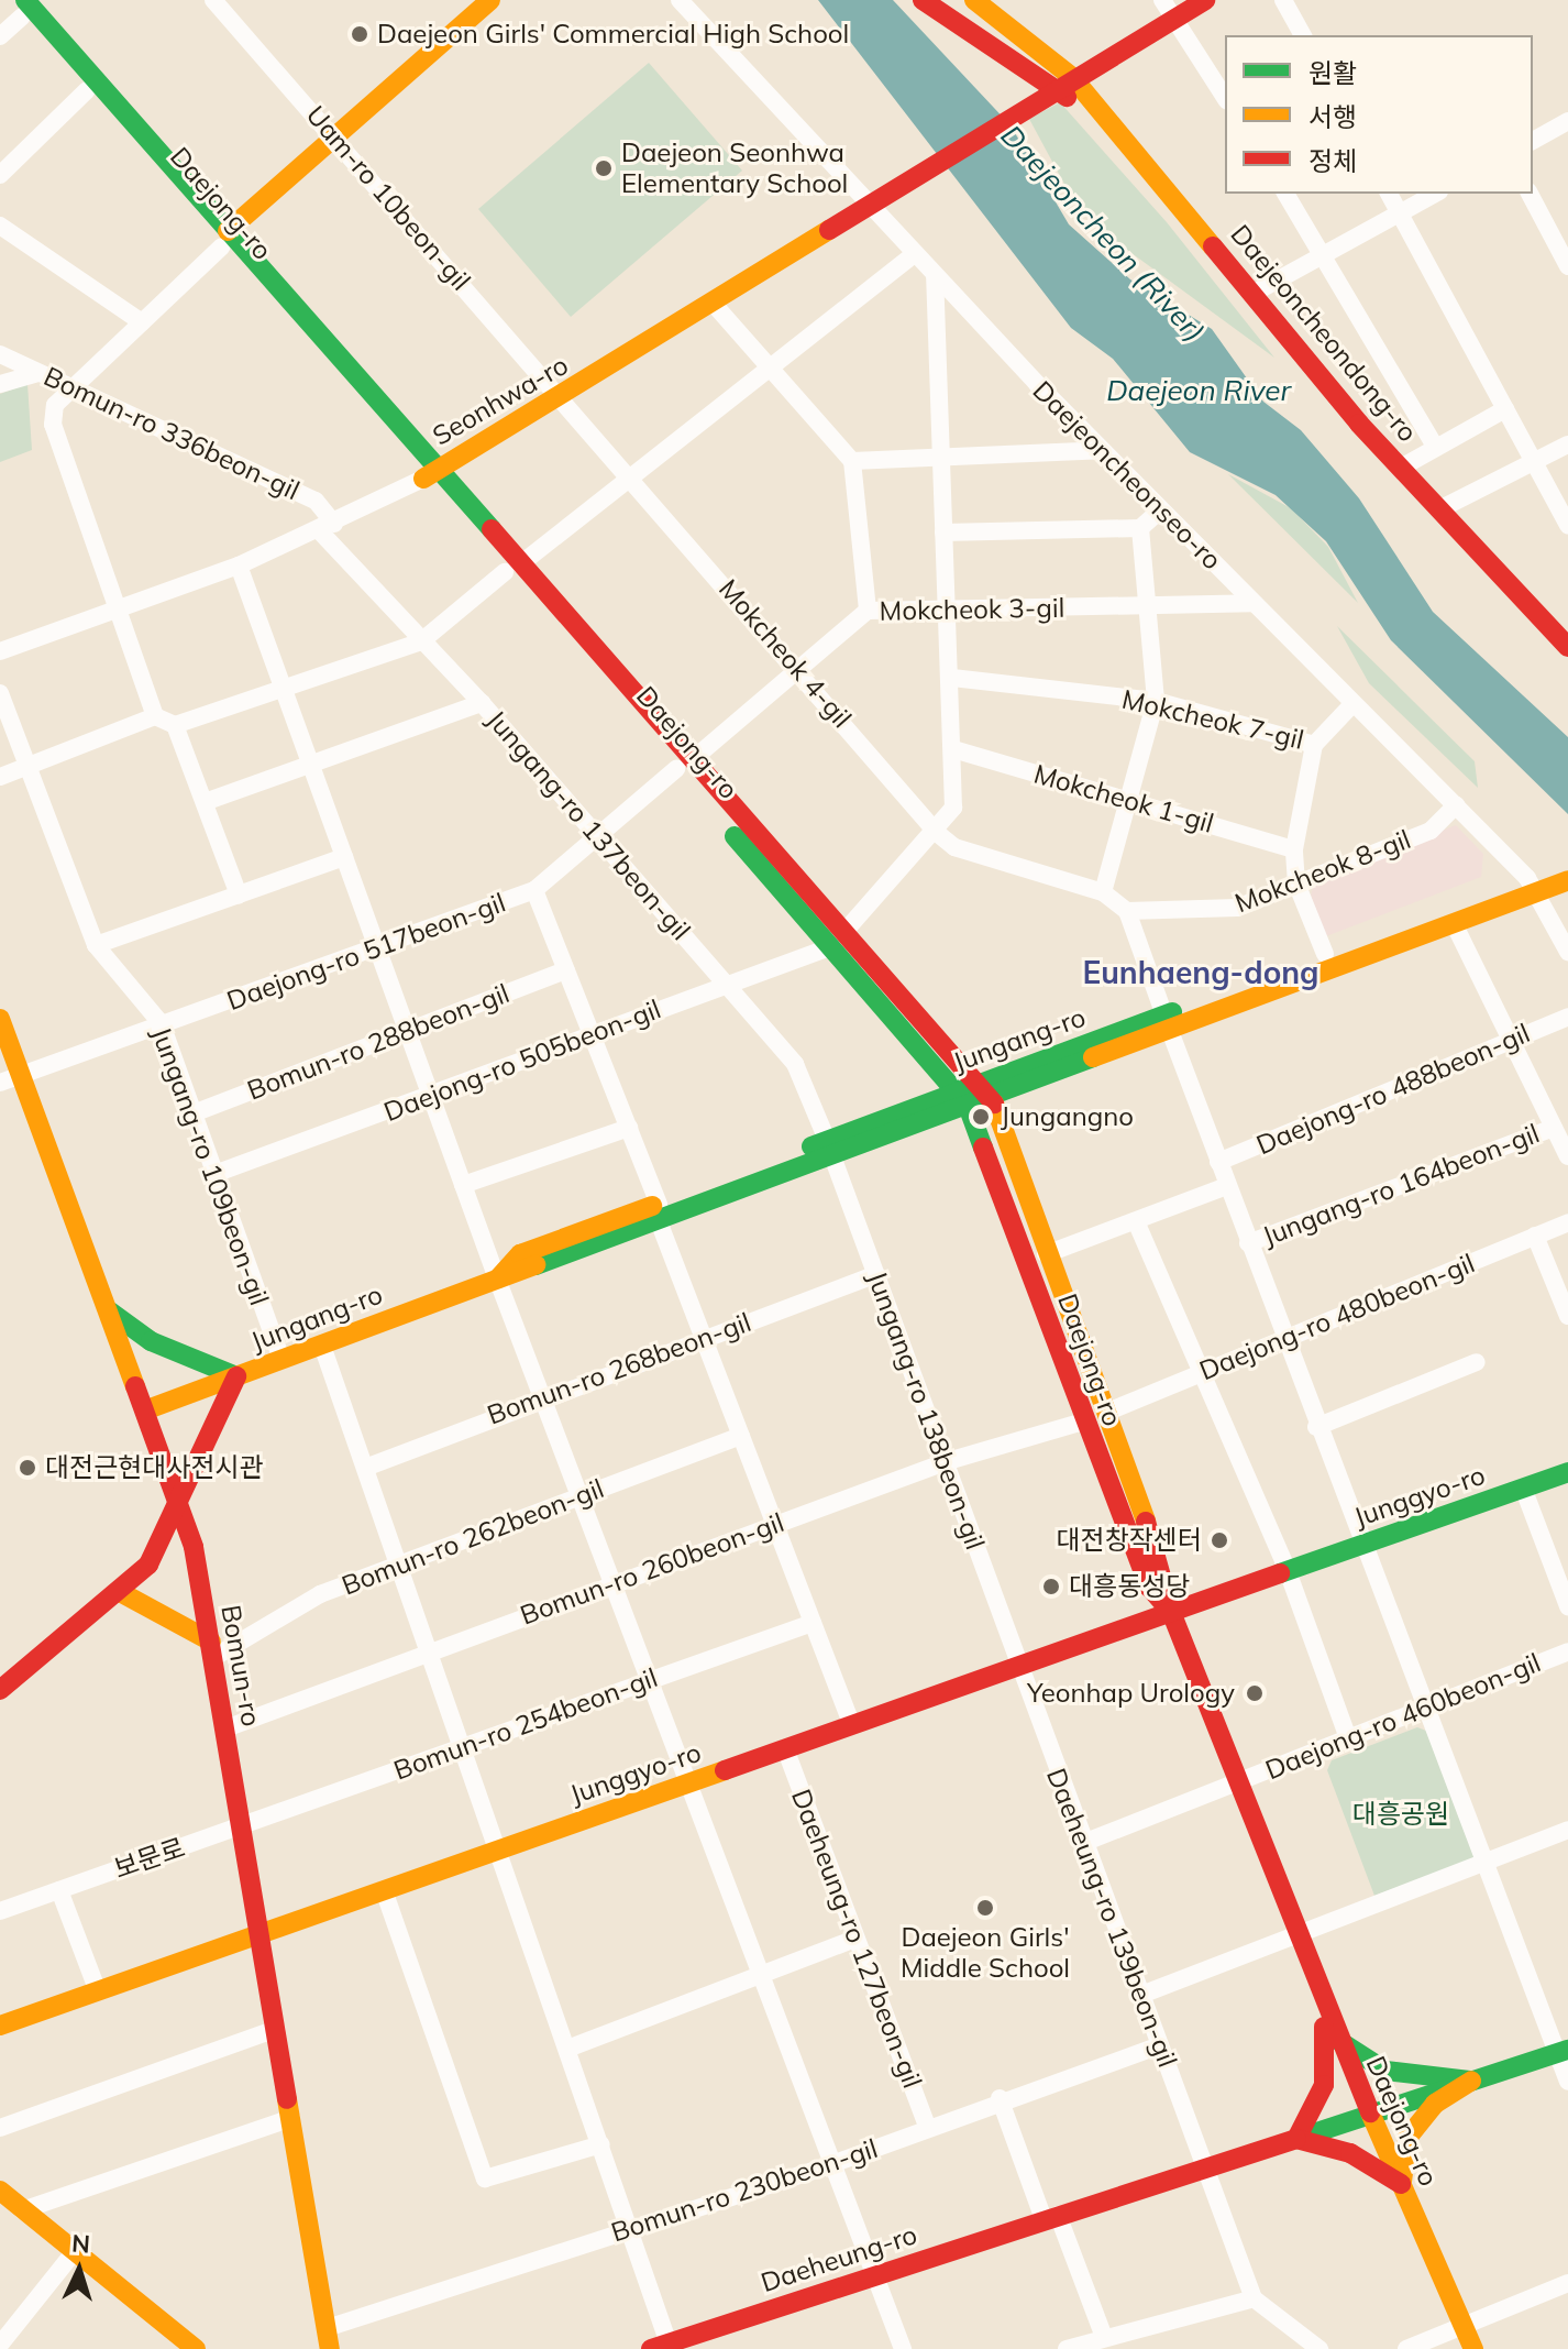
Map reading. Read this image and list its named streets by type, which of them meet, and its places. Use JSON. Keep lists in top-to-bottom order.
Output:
{
  "streets": {
    "main road": [
      "Daejong-ro",
      "Daejeoncheondong-ro",
      "Seonhwa-ro",
      "Jungang-ro",
      "Junggyo-ro",
      "Bomun-ro",
      "Daeheung-ro"
    ],
    "street": [
      "Uam-ro 10beon-gil",
      "Bomun-ro 336beon-gil",
      "Daejeoncheonseo-ro",
      "Mokcheok 3-gil",
      "Mokcheok 4-gil",
      "Mokcheok 7-gil",
      "Mokcheok 1-gil",
      "Jungang-ro 137beon-gil",
      "Mokcheok 8-gil",
      "Daejong-ro 517beon-gil",
      "Bomun-ro 288beon-gil",
      "Daejong-ro 505beon-gil",
      "Daejong-ro 488beon-gil",
      "Jungang-ro 109beon-gil",
      "Jungang-ro 164beon-gil",
      "Daejong-ro 480beon-gil",
      "Bomun-ro 268beon-gil",
      "Jungang-ro 138beon-gil",
      "Bomun-ro 262beon-gil",
      "Bomun-ro 260beon-gil",
      "Daejong-ro 460beon-gil",
      "Bomun-ro 254beon-gil",
      "보문로",
      "Daeheung-ro 139beon-gil",
      "Daeheung-ro 127beon-gil",
      "Bomun-ro 230beon-gil"
    ]
  },
  "crossings": [
    ["Uam-ro 10beon-gil", "Seonhwa-ro"],
    ["Uam-ro 10beon-gil", "Mokcheok 4-gil"],
    ["Daejong-ro", "Seonhwa-ro"],
    ["Daejong-ro", "Mokcheok 3-gil"],
    ["Daejong-ro", "Daejong-ro 517beon-gil"],
    ["Daejong-ro", "Jungang-ro"],
    ["Daejong-ro", "Daejong-ro 505beon-gil"],
    ["Daejong-ro", "Daejong-ro 480beon-gil"],
    ["Daejong-ro", "Junggyo-ro"],
    ["Daejong-ro", "Bomun-ro 260beon-gil"],
    ["Daejong-ro", "Daejong-ro 460beon-gil"],
    ["Daejong-ro", "Daeheung-ro"],
    ["Daejeoncheondong-ro", "Seonhwa-ro"],
    ["Seonhwa-ro", "Bomun-ro 336beon-gil"],
    ["Seonhwa-ro", "Daejeoncheonseo-ro"],
    ["Seonhwa-ro", "Mokcheok 4-gil"],
    ["Seonhwa-ro", "Jungang-ro 137beon-gil"],
    ["Bomun-ro 336beon-gil", "Jungang-ro 137beon-gil"],
    ["Daejeoncheonseo-ro", "Mokcheok 3-gil"],
    ["Daejeoncheonseo-ro", "Mokcheok 7-gil"],
    ["Daejeoncheonseo-ro", "Mokcheok 8-gil"],
    ["Daejeoncheonseo-ro", "Jungang-ro"],
    ["Mokcheok 3-gil", "Mokcheok 4-gil"],
    ["Mokcheok 3-gil", "Daejong-ro 517beon-gil"],
    ["Jungang-ro 137beon-gil", "Daejong-ro 517beon-gil"],
    ["Jungang-ro 137beon-gil", "Jungang-ro"],
    ["Jungang-ro 137beon-gil", "Daejong-ro 505beon-gil"],
    ["Jungang-ro 137beon-gil", "Jungang-ro 138beon-gil"],
    ["Daejong-ro 517beon-gil", "Jungang-ro 109beon-gil"],
    ["Daejong-ro 517beon-gil", "Bomun-ro"],
    ["Jungang-ro", "Jungang-ro 109beon-gil"],
    ["Jungang-ro", "Jungang-ro 138beon-gil"],
    ["Jungang-ro", "Bomun-ro"],
    ["Bomun-ro 288beon-gil", "Jungang-ro 109beon-gil"],
    ["Daejong-ro 505beon-gil", "Jungang-ro 109beon-gil"],
    ["Bomun-ro 268beon-gil", "Jungang-ro 138beon-gil"],
    ["Jungang-ro 138beon-gil", "Junggyo-ro"],
    ["Jungang-ro 138beon-gil", "Bomun-ro 260beon-gil"],
    ["Jungang-ro 138beon-gil", "Daeheung-ro 139beon-gil"],
    ["Junggyo-ro", "Bomun-ro"],
    ["Junggyo-ro", "Daeheung-ro 139beon-gil"],
    ["Junggyo-ro", "Daeheung-ro 127beon-gil"],
    ["Bomun-ro 262beon-gil", "Bomun-ro"],
    ["Bomun-ro 260beon-gil", "Bomun-ro"],
    ["Bomun-ro", "Bomun-ro 254beon-gil"],
    ["Bomun-ro", "보문로"],
    ["Bomun-ro", "Bomun-ro 230beon-gil"],
    ["Bomun-ro 254beon-gil", "보문로"],
    ["Daeheung-ro 139beon-gil", "Bomun-ro 230beon-gil"],
    ["Daeheung-ro 139beon-gil", "Daeheung-ro"],
    ["Daeheung-ro 127beon-gil", "Bomun-ro 230beon-gil"]
  ],
  "districts": ["Eunhaeng-dong"],
  "water": ["Daejeoncheon (River)", "Daejeon River"],
  "parks": ["대흥공원"],
  "places": [
    "Daejeon Girls' Commercial High School",
    "Daejeon Seonhwa Elementary School",
    "Jungangno",
    "대전근현대사전시관",
    "대전창작센터",
    "대흥동성당",
    "Yeonhap Urology",
    "Daejeon Girls' Middle School"
  ],
  "legend": ["원활", "서행", "정체"],
  "north": "top"
}
